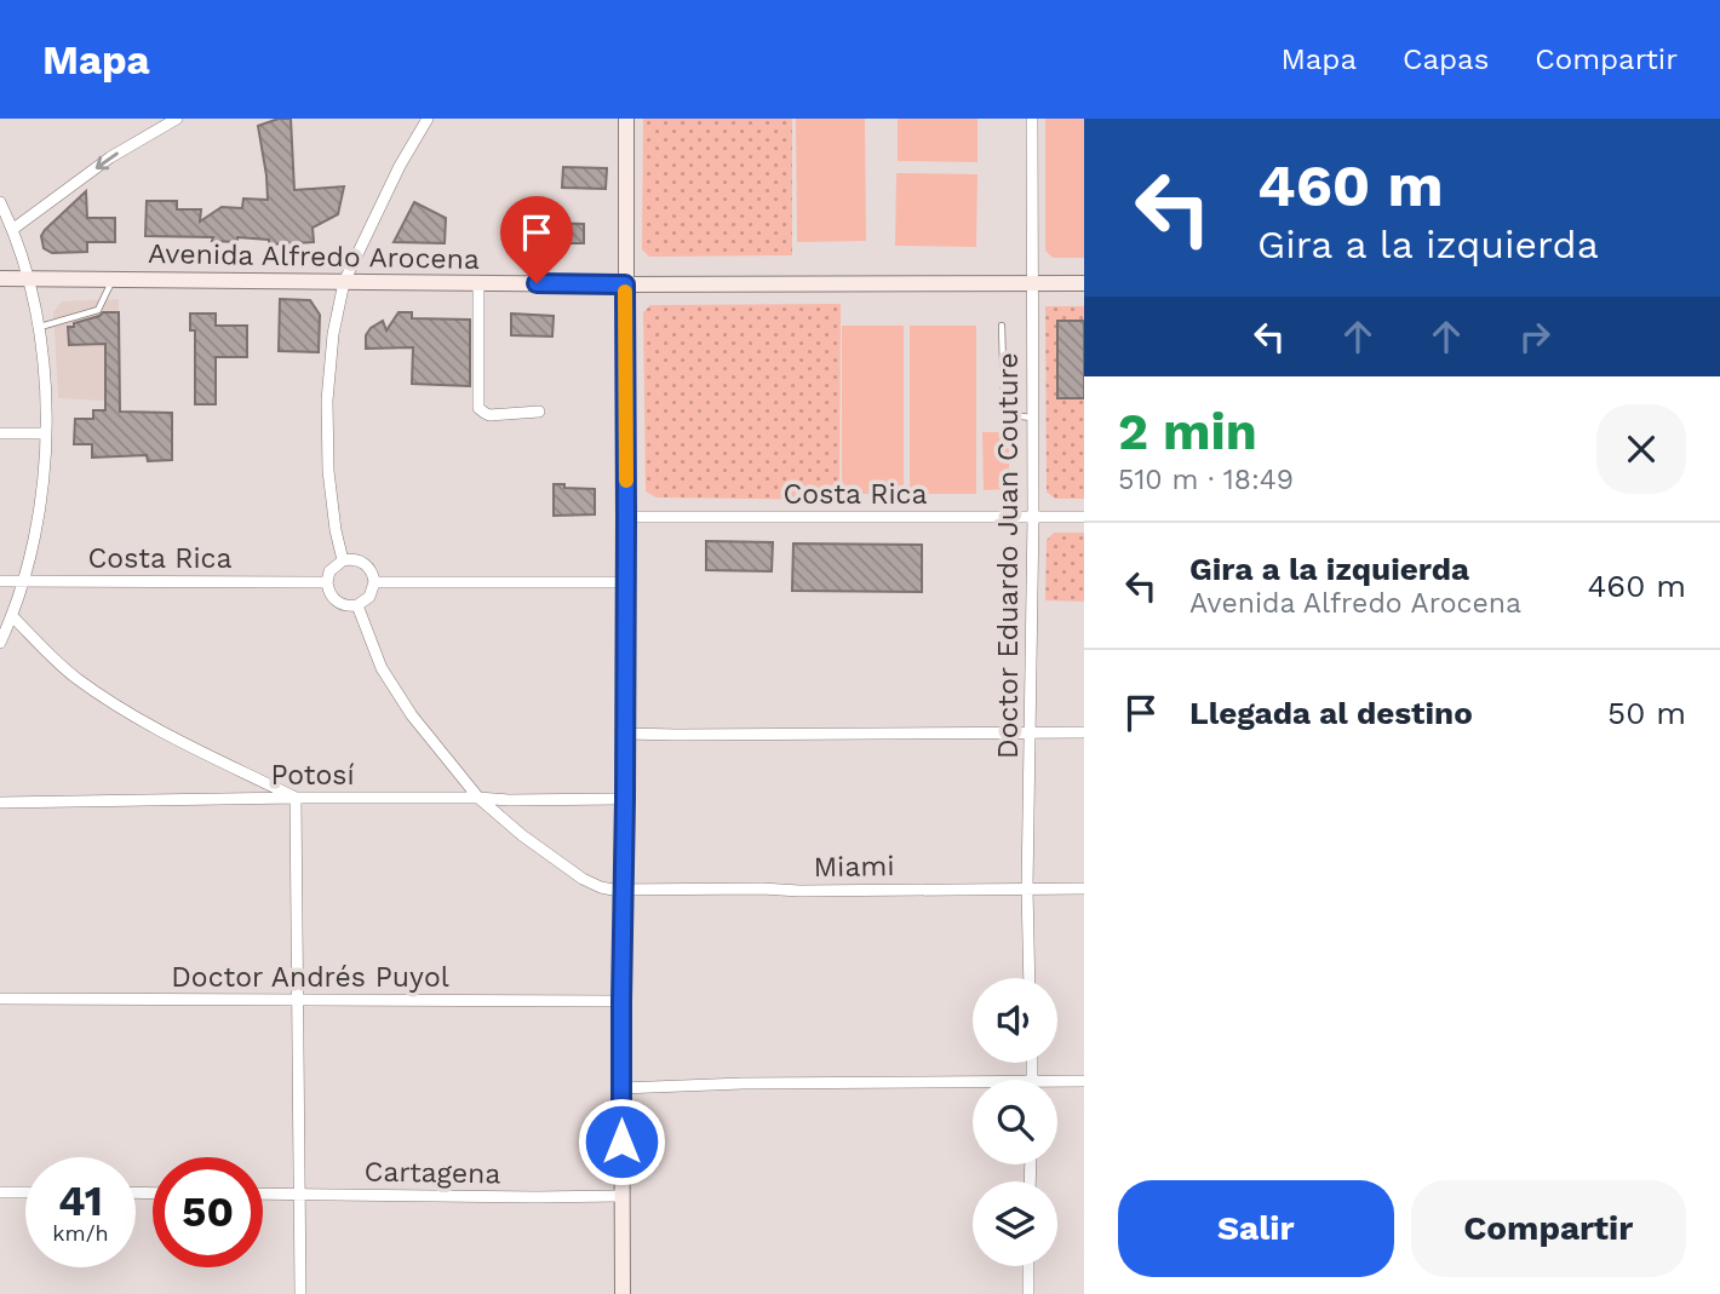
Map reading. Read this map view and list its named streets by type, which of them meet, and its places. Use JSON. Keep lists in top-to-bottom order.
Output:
{
  "streets": {
    "main road": ["Avenida Alfredo Arocena"],
    "street": [
      "Costa Rica",
      "Doctor Eduardo Juan Couture",
      "Potosí",
      "Miami",
      "Doctor Andrés Puyol",
      "Cartagena"
    ]
  },
  "crossings": [
    ["Avenida Alfredo Arocena", "Doctor Eduardo Juan Couture"],
    ["Costa Rica", "Doctor Eduardo Juan Couture"],
    ["Costa Rica", "Miami"],
    ["Doctor Eduardo Juan Couture", "Miami"],
    ["Potosí", "Miami"]
  ],
  "page": {
    "header": "Mapa",
    "nav": ["Mapa", "Capas", "Compartir"],
    "turn": ["460 m", "Gira a la izquierda"],
    "heading": ["2 min", "510 m · 18:49"],
    "list": [
      {
        "name": "Gira a la izquierda",
        "note": "Avenida Alfredo Arocena",
        "value": "460 m"
      },
      {
        "name": "Llegada al destino",
        "value": "50 m"
      }
    ],
    "speed": "41 km/h",
    "limit": "50",
    "buttons": ["Salir", "Compartir"]
  }
}
